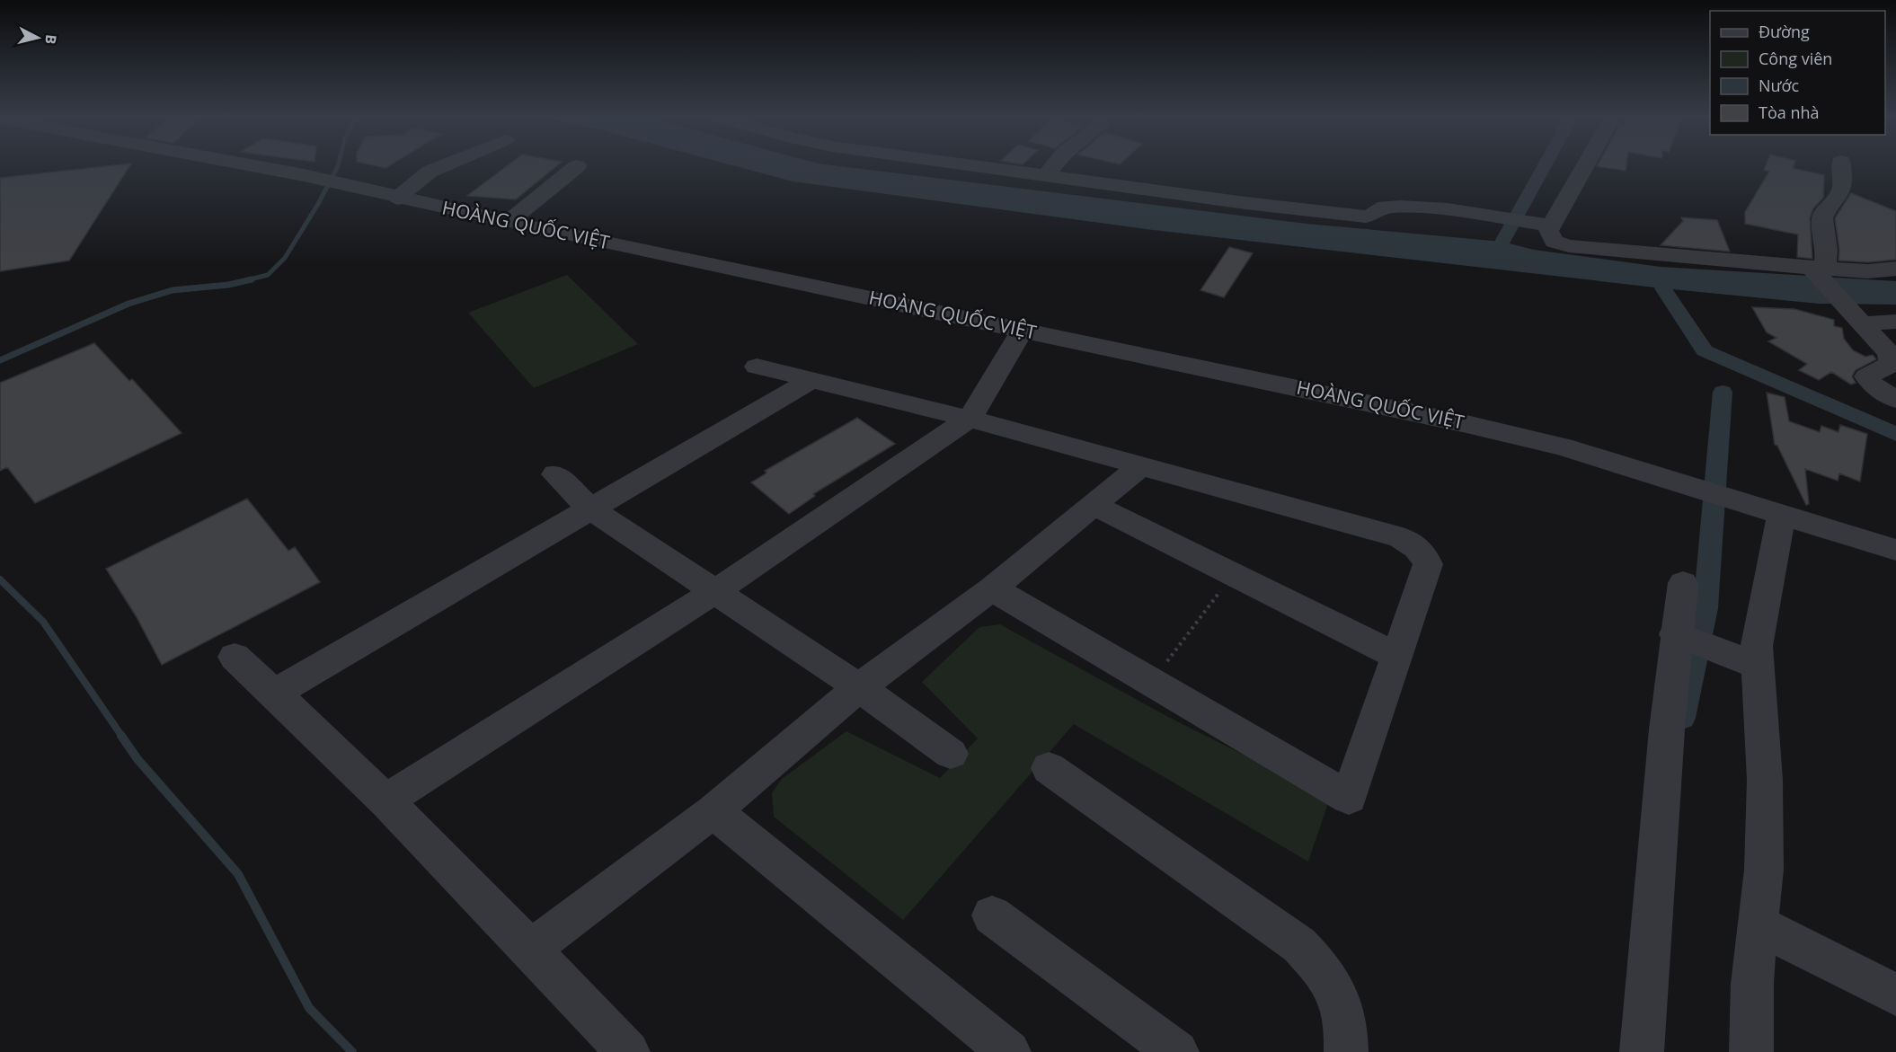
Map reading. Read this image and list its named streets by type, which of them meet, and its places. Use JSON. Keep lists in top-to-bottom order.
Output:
{
  "streets": {
    "street": ["HOÀNG QUỐC VIỆT"]
  },
  "legend": [
    "Đường",
    "Công viên",
    "Nước",
    "Tòa nhà"
  ],
  "north": "right"
}
